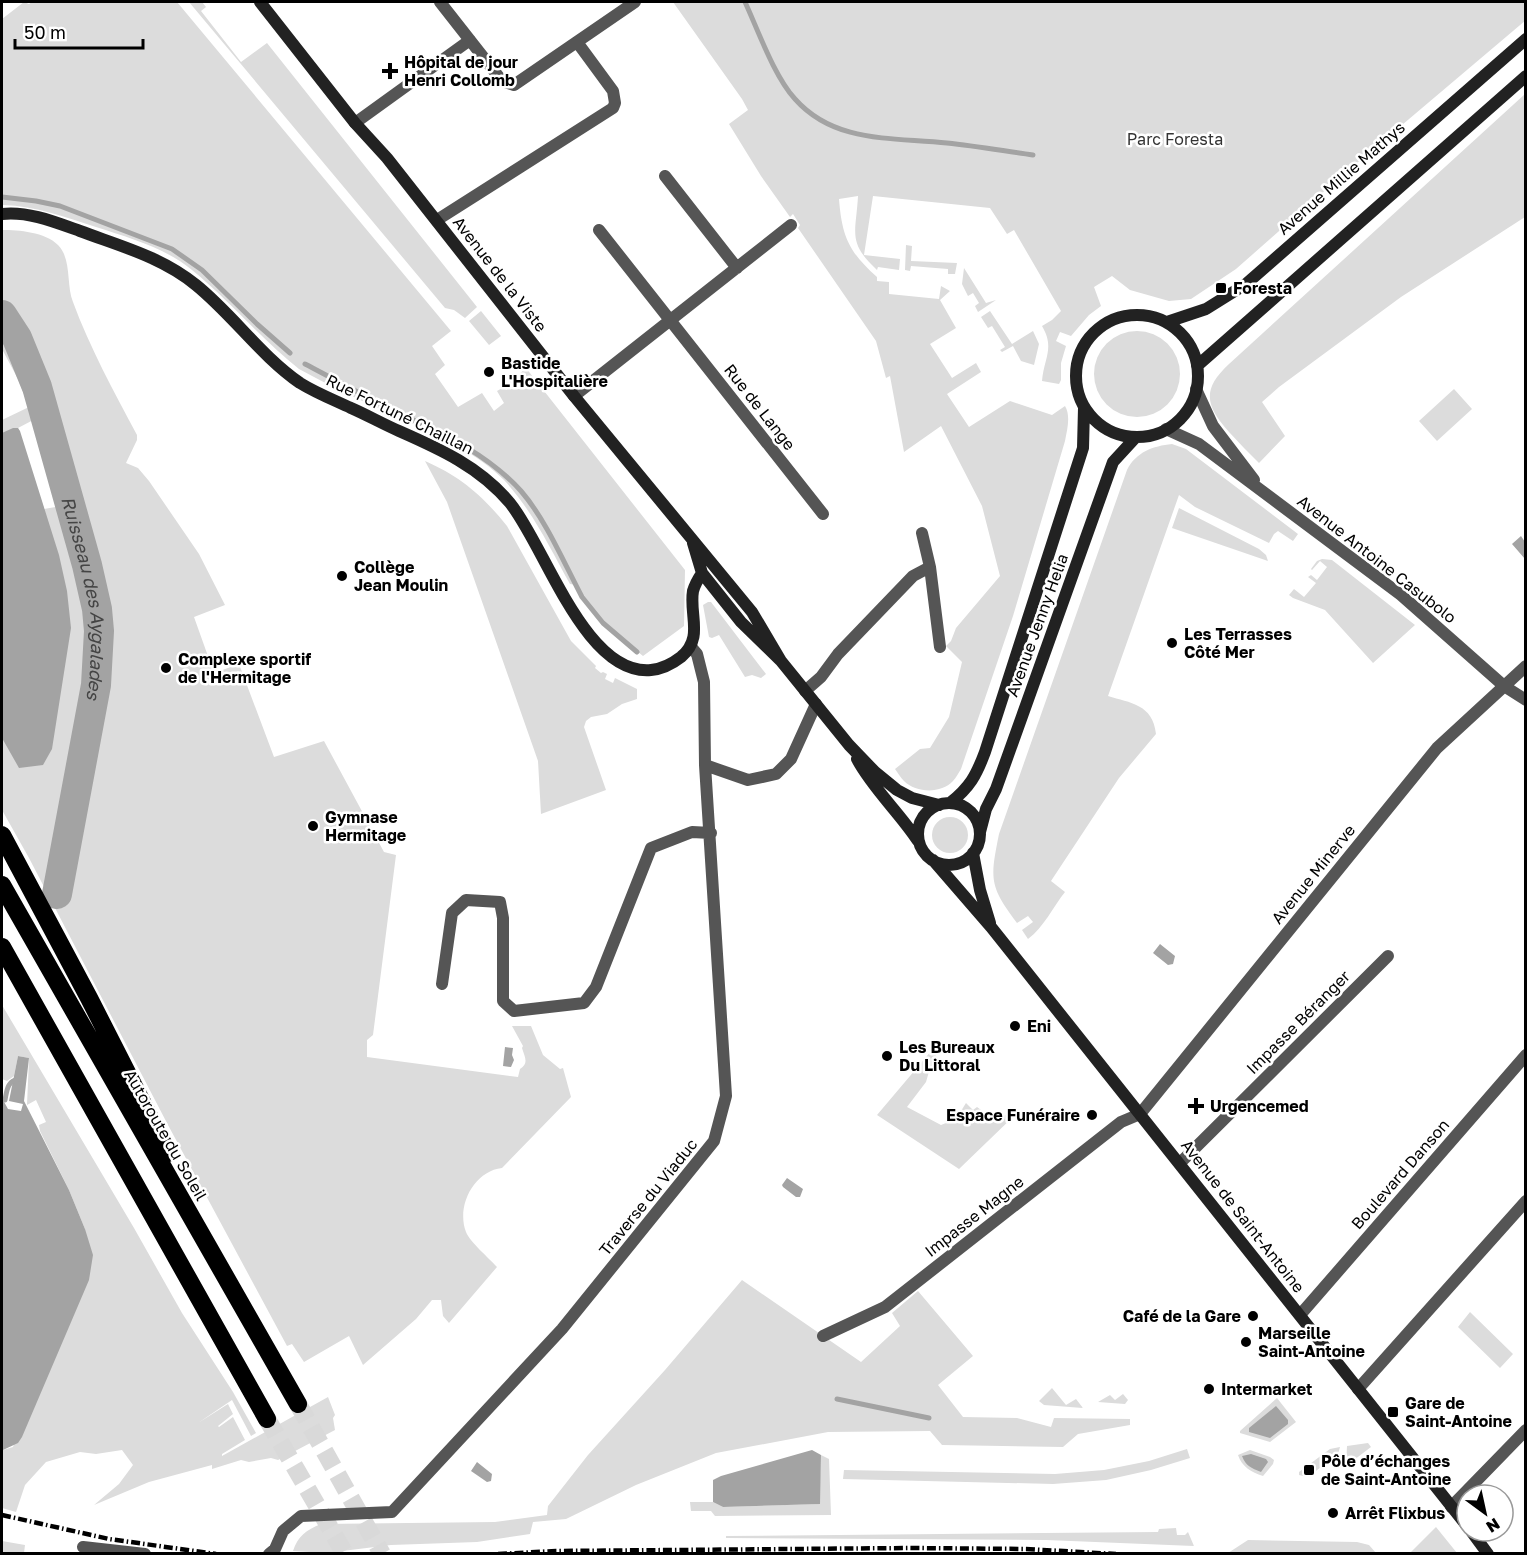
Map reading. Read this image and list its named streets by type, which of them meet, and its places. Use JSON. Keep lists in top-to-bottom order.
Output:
{
  "streets": {
    "highway": ["Autoroute du Soleil"],
    "street": [
      "Avenue Millie Mathys",
      "Avenue de la Viste",
      "Rue de Lange",
      "Rue Fortuné Chaillan",
      "Avenue Antoine Casubolo",
      "Avenue Jenny Helia",
      "Avenue Minerve",
      "Impasse Béranger",
      "Boulevard Danson",
      "Traverse du Viaduc",
      "Impasse Magne",
      "Avenue de Saint-Antoine"
    ]
  },
  "crossings": [
    ["Avenue Millie Mathys", "Avenue Antoine Casubolo"],
    ["Avenue Millie Mathys", "Avenue Jenny Helia"],
    ["Rue Fortuné Chaillan", "Traverse du Viaduc"],
    ["Avenue Antoine Casubolo", "Avenue Jenny Helia"],
    ["Avenue Antoine Casubolo", "Avenue Minerve"],
    ["Avenue Jenny Helia", "Avenue de Saint-Antoine"],
    ["Avenue Minerve", "Impasse Magne"],
    ["Avenue Minerve", "Avenue de Saint-Antoine"],
    ["Impasse Béranger", "Avenue de Saint-Antoine"],
    ["Boulevard Danson", "Avenue de Saint-Antoine"],
    ["Impasse Magne", "Avenue de Saint-Antoine"]
  ],
  "water": ["Ruisseau des Aygalades"],
  "parks": ["Parc Foresta"],
  "places": {
    "health": ["Hôpital de jour Henri Collomb", "Urgencemed"],
    "transit": ["Foresta", "Gare de Saint-Antoine", "Pôle d’échanges de Saint-Antoine"],
    "other": [
      "Bastide L'Hospitalière",
      "Collège Jean Moulin",
      "Les Terrasses Côté Mer",
      "Complexe sportif de l'Hermitage",
      "Gymnase Hermitage",
      "Eni",
      "Les Bureaux Du Littoral",
      "Espace Funéraire",
      "Café de la Gare",
      "Marseille Saint-Antoine",
      "Intermarket",
      "Arrêt Flixbus"
    ]
  },
  "scale_bar": "50 m",
  "north": "bottom right"
}
